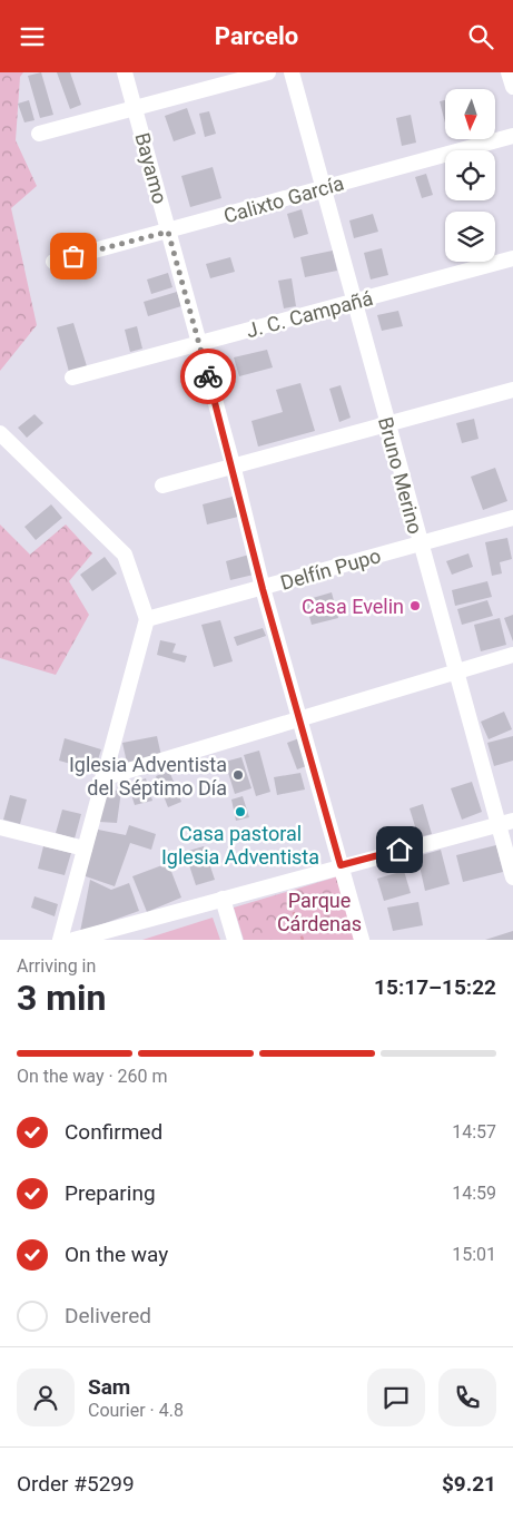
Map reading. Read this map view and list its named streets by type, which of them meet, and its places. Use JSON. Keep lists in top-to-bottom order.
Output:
{
  "streets": {
    "street": [
      "Bayamo",
      "Calixto García",
      "J. C. Campañá",
      "Bruno Merino",
      "Delfín Pupo"
    ]
  },
  "crossings": [
    ["Bayamo", "Calixto García"],
    ["Bayamo", "J. C. Campañá"],
    ["Bayamo", "Delfín Pupo"],
    ["Calixto García", "Bruno Merino"],
    ["J. C. Campañá", "Bruno Merino"],
    ["Bruno Merino", "Delfín Pupo"]
  ],
  "parks": ["Parque Cárdenas"],
  "places": ["Casa Evelin", "Iglesia Adventista del Séptimo Día", "Casa pastoral Iglesia Adventista"],
  "north": "bottom",
  "page": {
    "header": "Parcelo",
    "heading": ["3 min", "Arriving in", "15:17–15:22"],
    "panel": [
      "Sam",
      "Courier · 4.8",
      "Order #5299",
      "$9.21"
    ],
    "bar": "On the way · 260 m",
    "list": [
      ["Confirmed", "14:57"],
      ["Preparing", "14:59"],
      ["On the way", "15:01"],
      "Delivered"
    ]
  }
}
